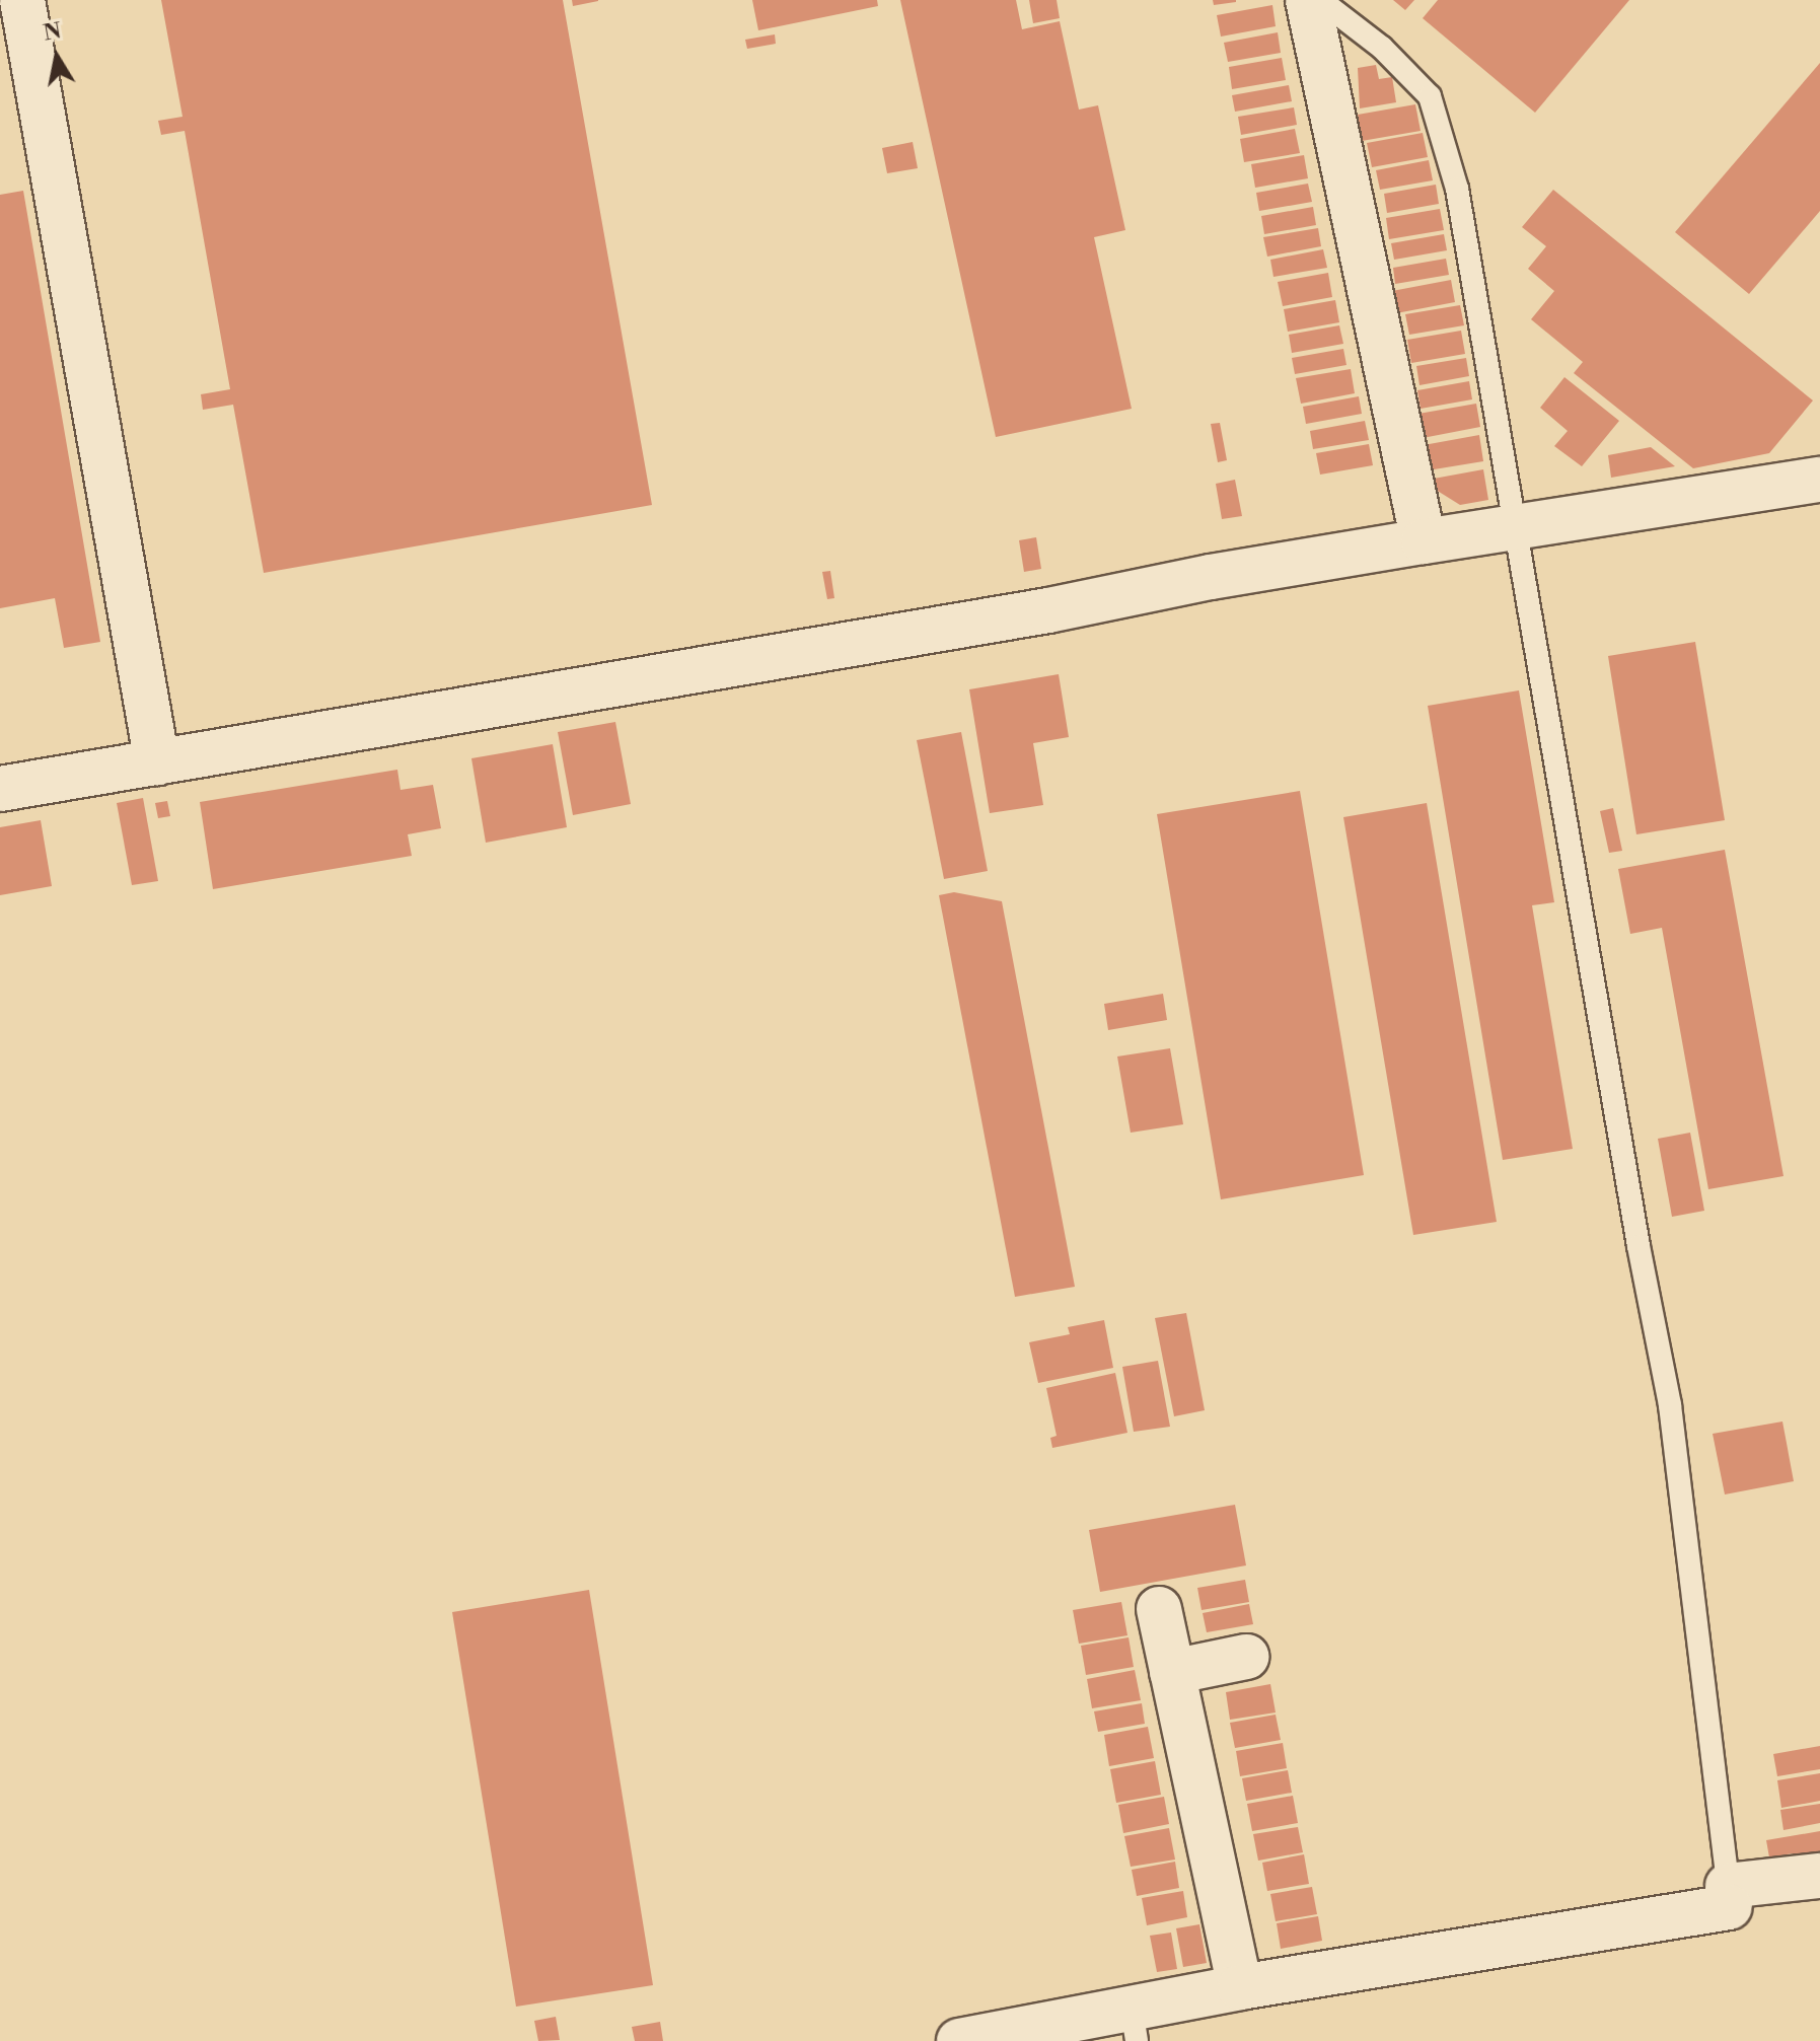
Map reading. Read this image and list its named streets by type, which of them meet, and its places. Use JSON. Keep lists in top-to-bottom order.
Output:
{
  "north": "top"
}
